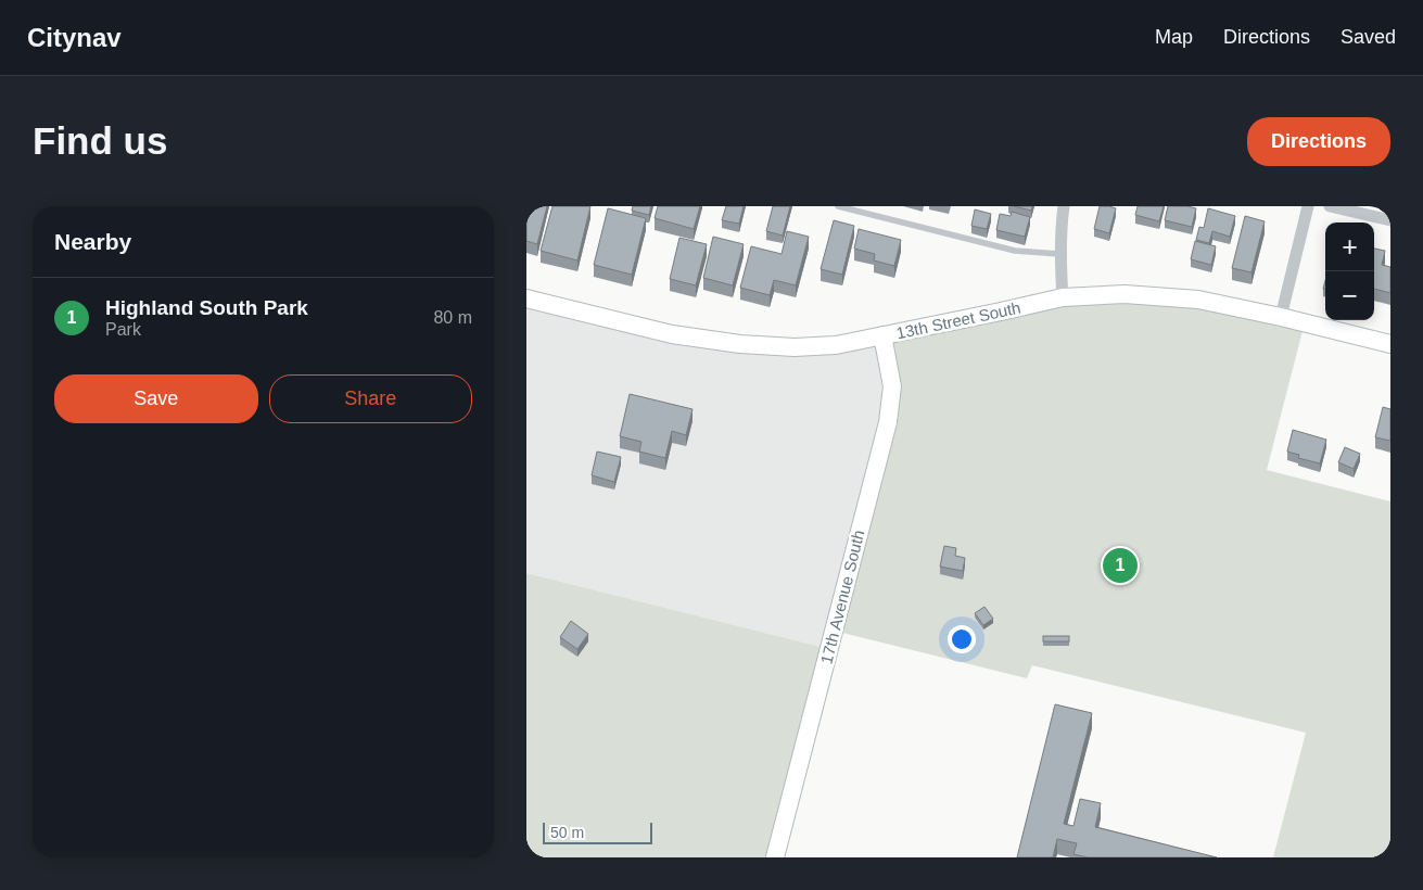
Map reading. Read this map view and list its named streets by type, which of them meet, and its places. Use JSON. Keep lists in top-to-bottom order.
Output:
{
  "streets": {
    "street": ["13th Street South", "17th Avenue South"]
  },
  "crossings": [
    ["13th Street South", "17th Avenue South"]
  ],
  "scale_bar": "50 m",
  "page": {
    "header": "Citynav",
    "nav": ["Map", "Directions", "Saved"],
    "buttons": [
      "Directions",
      ["Save", "Share"]
    ],
    "title": "Find us",
    "heading": "Nearby",
    "map_buttons": ["+", "−"],
    "list": [
      {
        "mark": "1",
        "name": "Highland South Park",
        "note": "Park",
        "value": "80 m"
      }
    ],
    "pins": "1",
    "scale": "50 m"
  }
}
